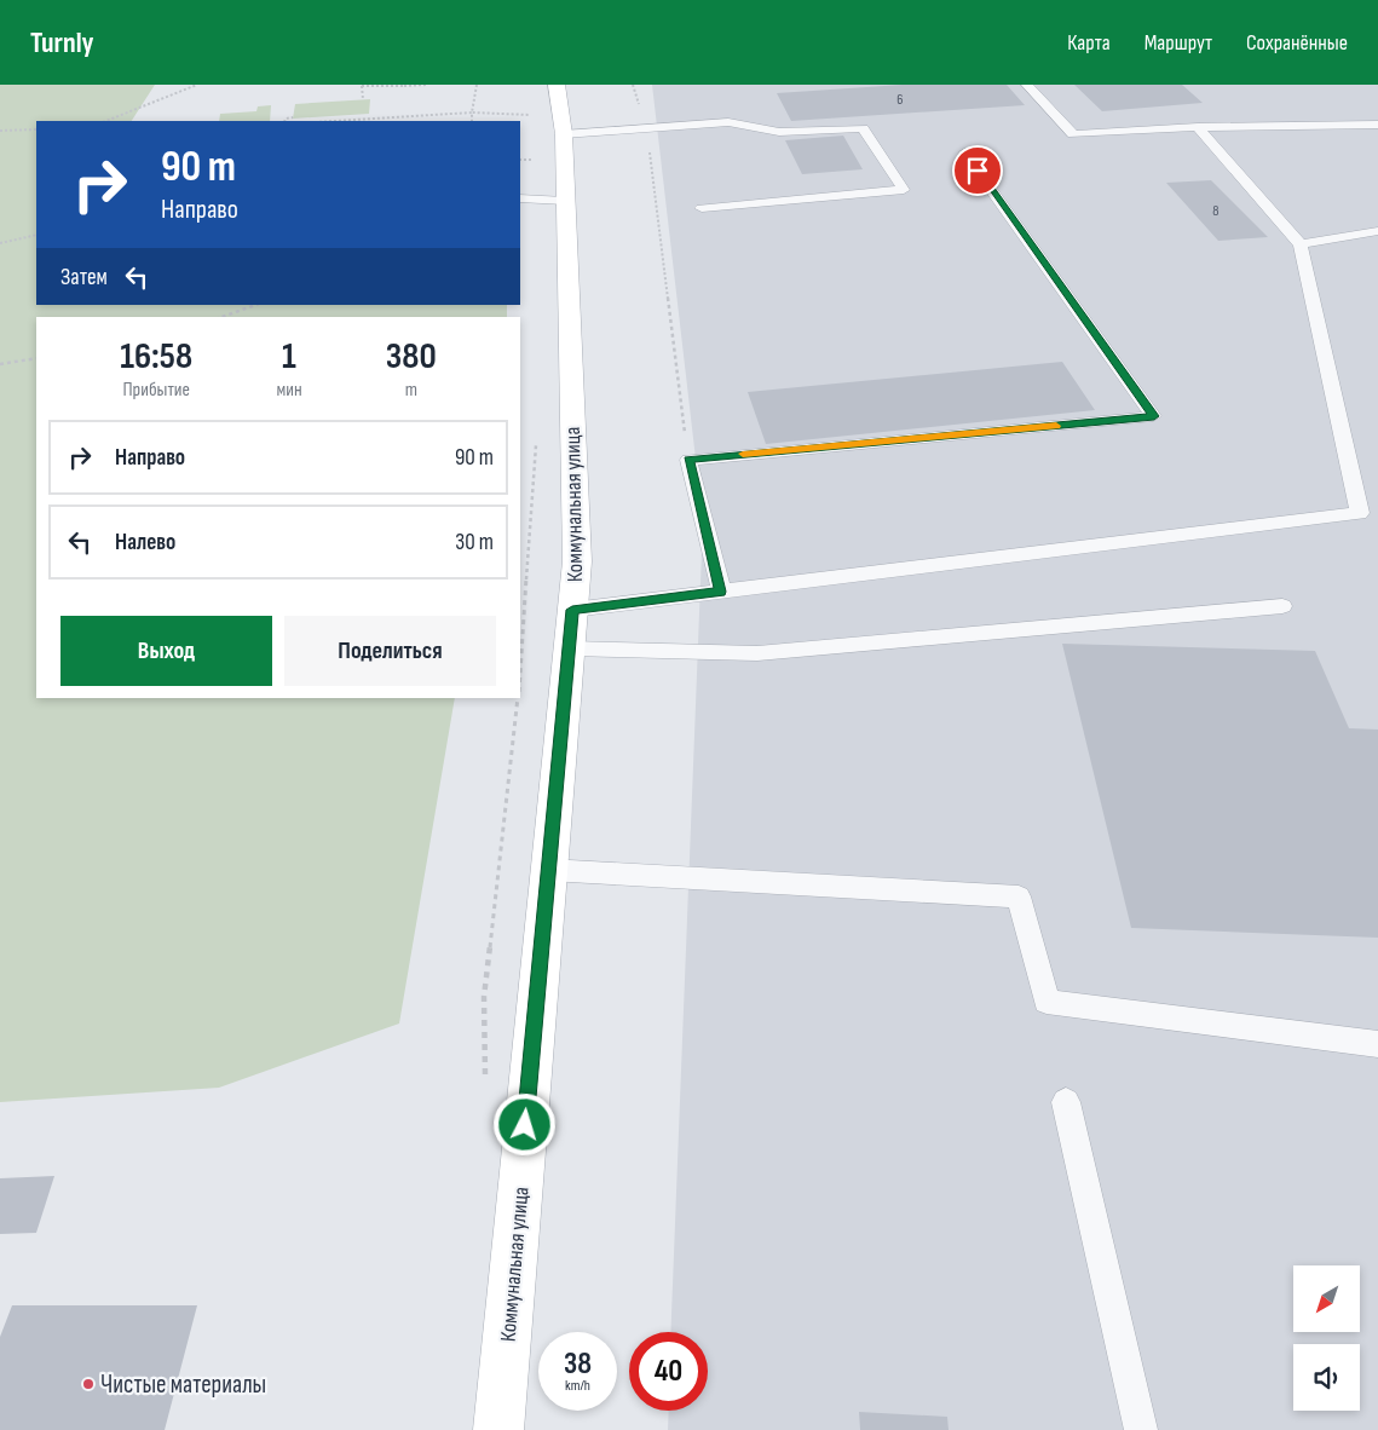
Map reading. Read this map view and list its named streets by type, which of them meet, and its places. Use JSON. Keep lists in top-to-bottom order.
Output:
{
  "streets": {
    "street": ["Коммунальная улица"]
  },
  "places": ["Чистые материалы"],
  "house_numbers": ["6", "8"],
  "north": "bottom left",
  "page": {
    "header": "Turnly",
    "nav": ["Карта", "Маршрут", "Сохранённые"],
    "turn": ["90 m", "Направо"],
    "then": "Затем",
    "eta": [
      "16:58",
      "Прибытие",
      "1",
      "мин",
      "380",
      "m"
    ],
    "list": [
      {
        "name": "Направо",
        "value": "90 m"
      },
      {
        "name": "Налево",
        "value": "30 m"
      }
    ],
    "buttons": ["Выход", "Поделиться"],
    "speed": "38 km/h",
    "limit": "40"
  }
}
